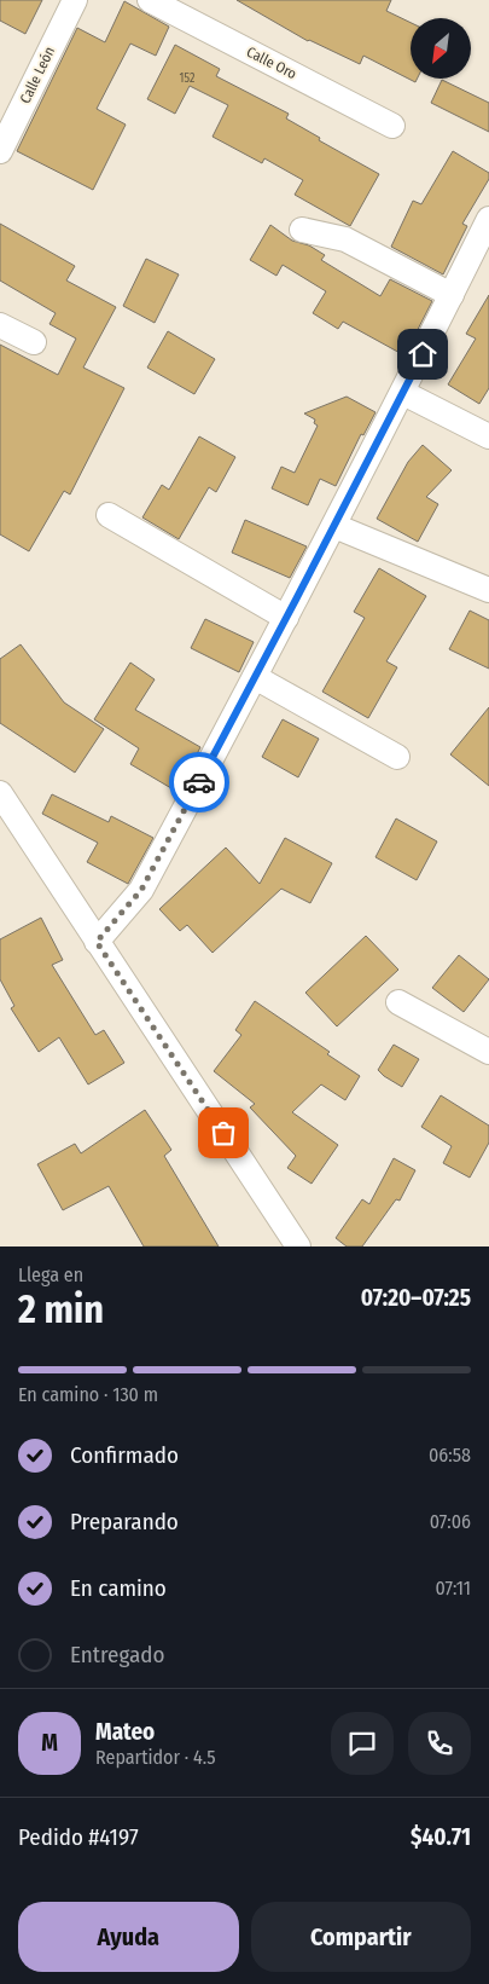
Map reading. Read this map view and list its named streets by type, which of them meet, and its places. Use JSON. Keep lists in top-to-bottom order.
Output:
{
  "streets": {
    "street": ["Calle Oro", "Calle León"]
  },
  "house_numbers": ["152"],
  "north": "bottom left",
  "page": {
    "heading": ["2 min", "Llega en", "07:20–07:25"],
    "panel": [
      "Mateo",
      "Repartidor · 4.5",
      "Pedido #4197",
      "$40.71"
    ],
    "bar": "En camino · 130 m",
    "list": [
      ["Confirmado", "06:58"],
      ["Preparando", "07:06"],
      ["En camino", "07:11"],
      "Entregado"
    ],
    "round": "M",
    "buttons": ["Ayuda", "Compartir"]
  }
}
